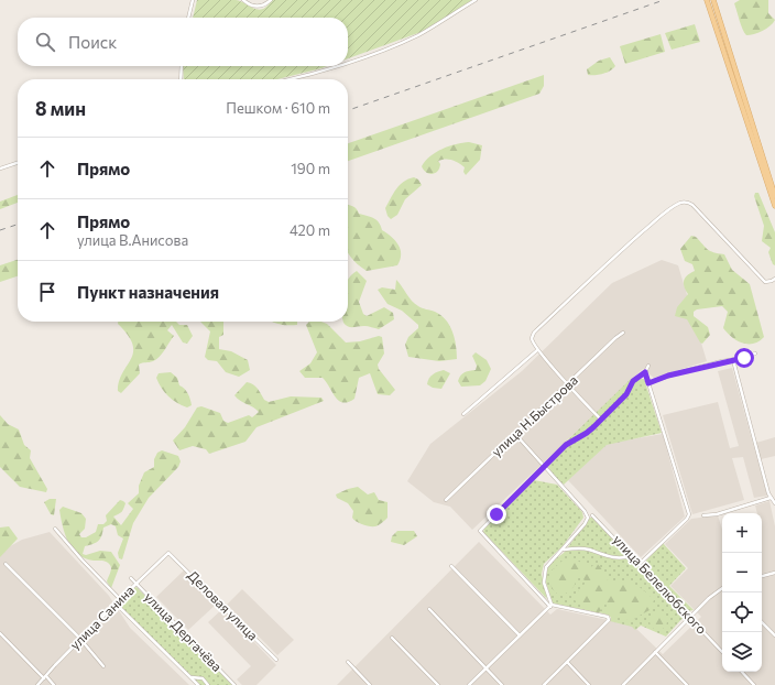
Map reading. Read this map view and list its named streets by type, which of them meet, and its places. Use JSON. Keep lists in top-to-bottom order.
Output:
{
  "streets": {
    "street": [
      "улица Н.Быстрова",
      "улица Белелюбского",
      "Деловая улица",
      "улица Санина",
      "улица Дергачёва"
    ]
  },
  "crossings": [
    ["Деловая улица", "улица Санина"],
    ["улица Санина", "улица Дергачёва"]
  ],
  "page": {
    "search": "Поиск",
    "heading": ["8 мин", "Пешком · 610 m"],
    "list": [
      ["Прямо", "190 m"],
      ["Прямо", "улица В.Анисова", "420 m"],
      "Пункт назначения"
    ],
    "map_buttons": ["+", "−"]
  }
}
